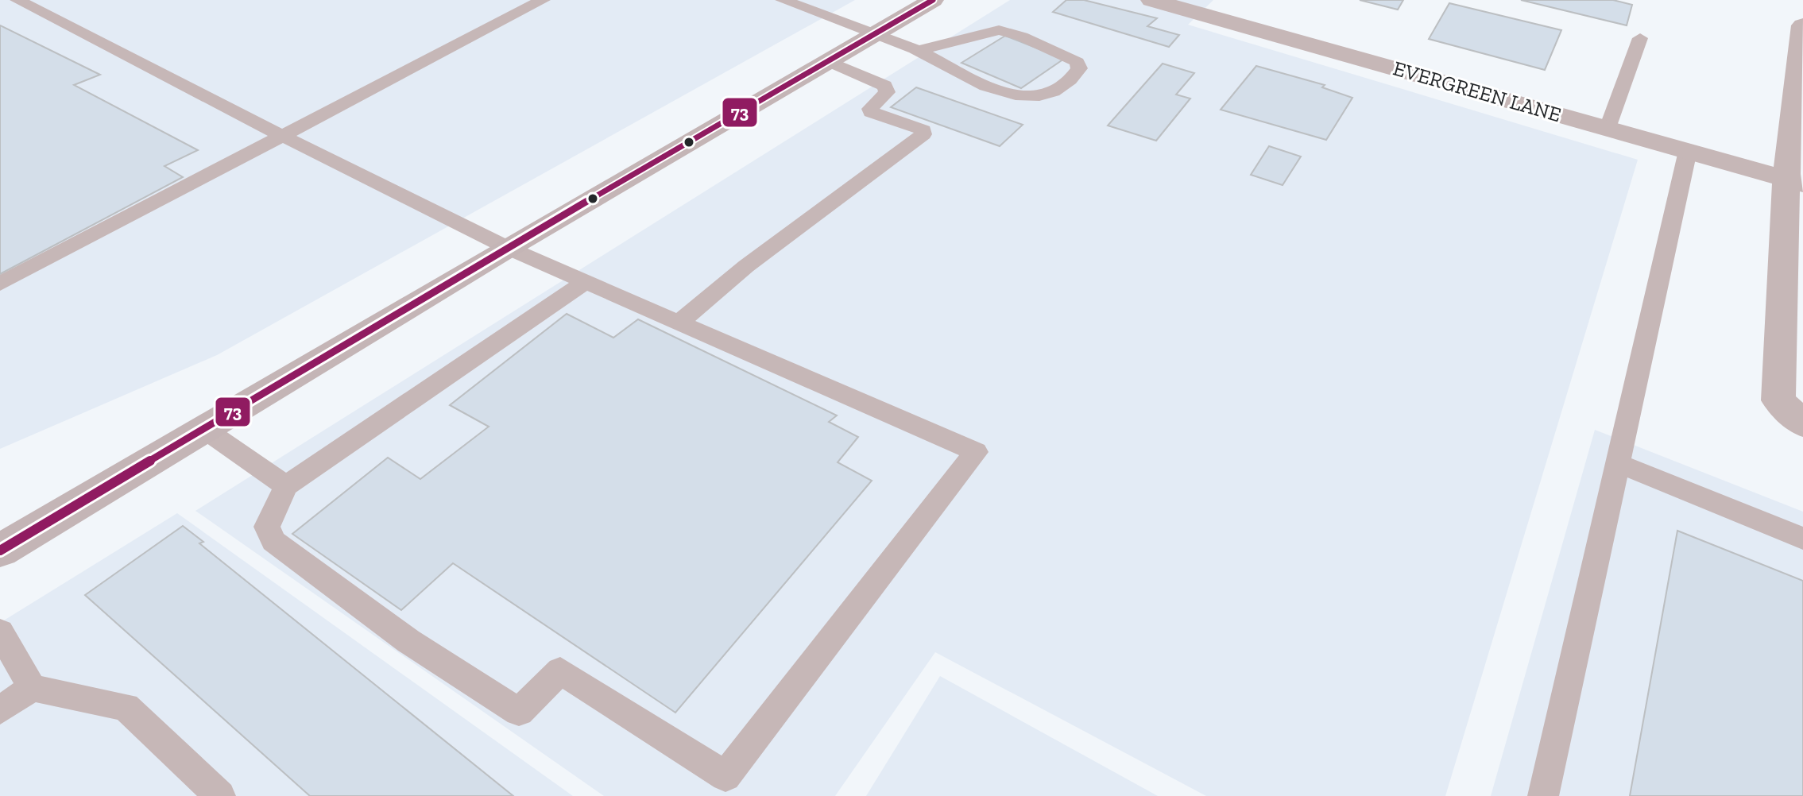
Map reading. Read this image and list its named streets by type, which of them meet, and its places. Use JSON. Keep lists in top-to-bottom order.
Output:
{
  "streets": {
    "street": ["EVERGREEN LANE"]
  },
  "lines": ["transit line 73"]
}
